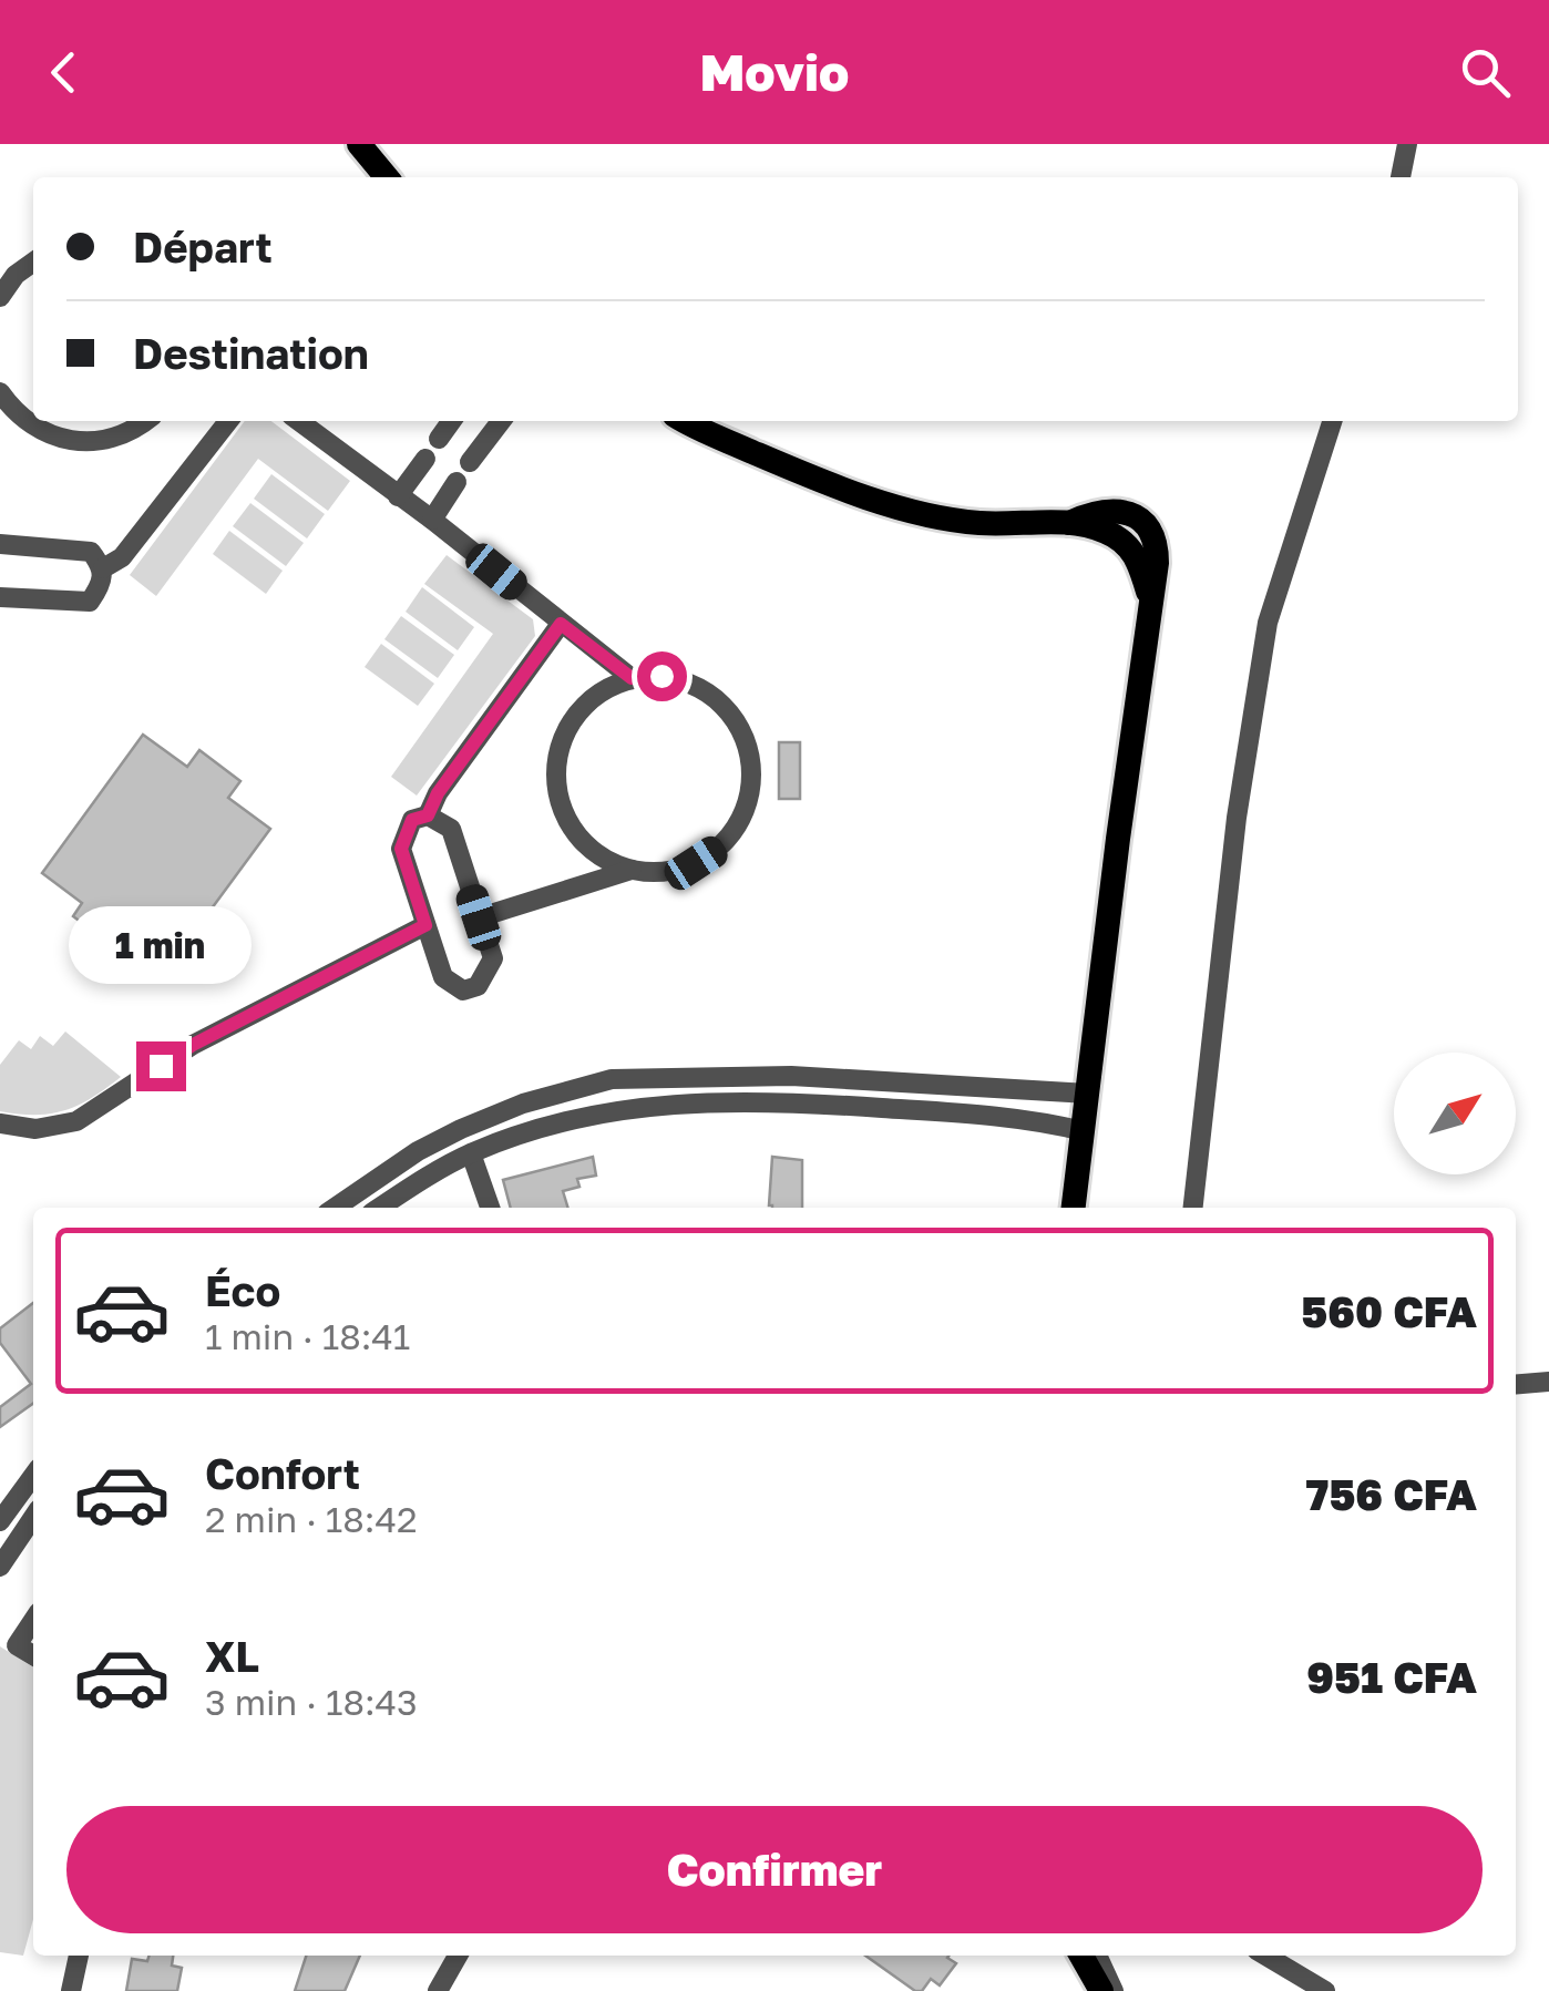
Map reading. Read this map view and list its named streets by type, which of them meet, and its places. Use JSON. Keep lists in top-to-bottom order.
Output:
{
  "north": "top right",
  "page": {
    "header": "Movio",
    "banner": ["Départ", "Destination"],
    "bubble": "1 min",
    "list": [
      {
        "name": "Éco",
        "note": "1 min · 18:41",
        "value": "560 CFA"
      },
      {
        "name": "Confort",
        "note": "2 min · 18:42",
        "value": "756 CFA"
      },
      {
        "name": "XL",
        "note": "3 min · 18:43",
        "value": "951 CFA"
      }
    ],
    "buttons": "Confirmer"
  }
}
